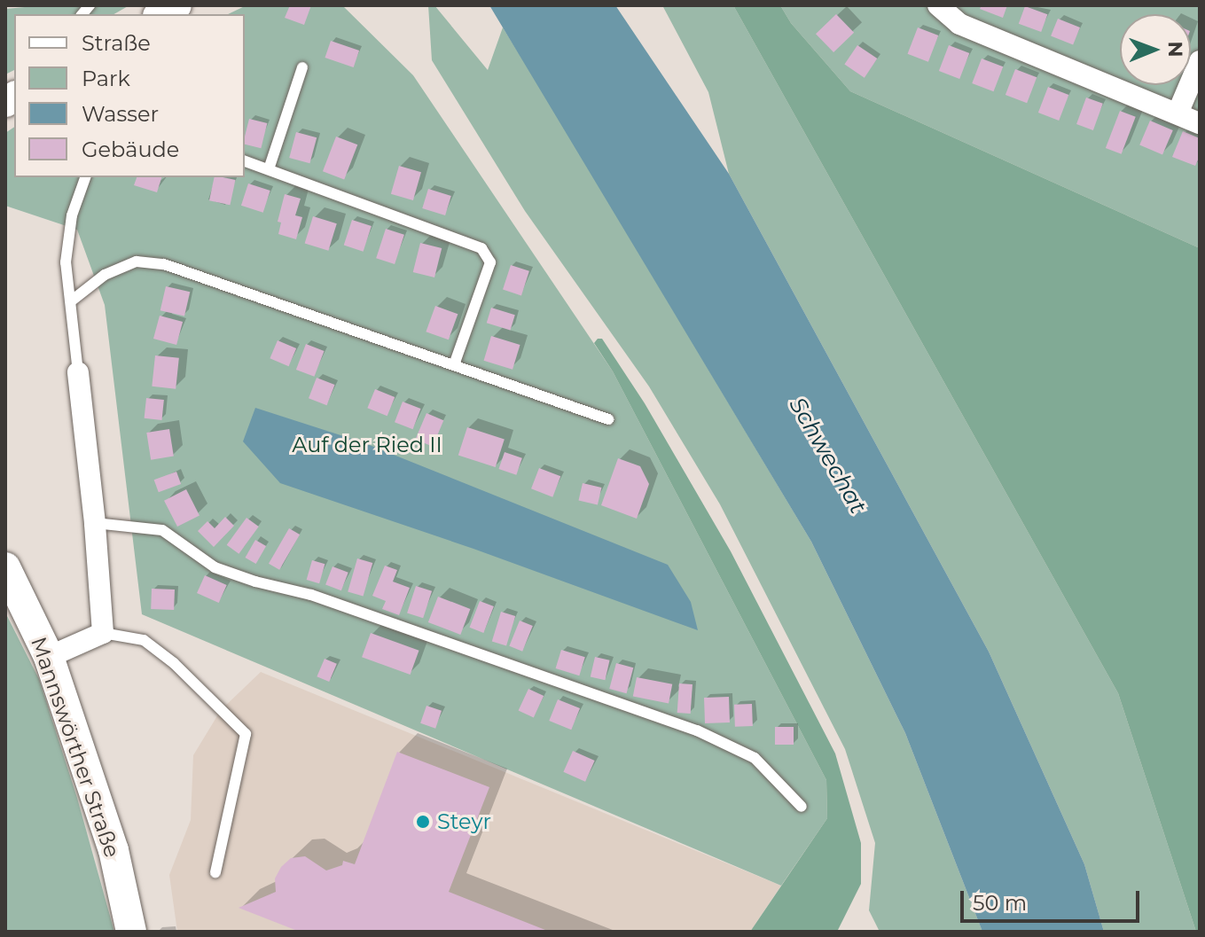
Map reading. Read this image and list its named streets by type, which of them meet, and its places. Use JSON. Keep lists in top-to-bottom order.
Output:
{
  "streets": {
    "main road": ["Mannswörther Straße"]
  },
  "water": ["Schwechat"],
  "parks": ["Auf der Ried II"],
  "places": ["Steyr"],
  "legend": [
    "Straße",
    "Park",
    "Wasser",
    "Gebäude"
  ],
  "scale_bar": "50 m",
  "north": "right"
}
